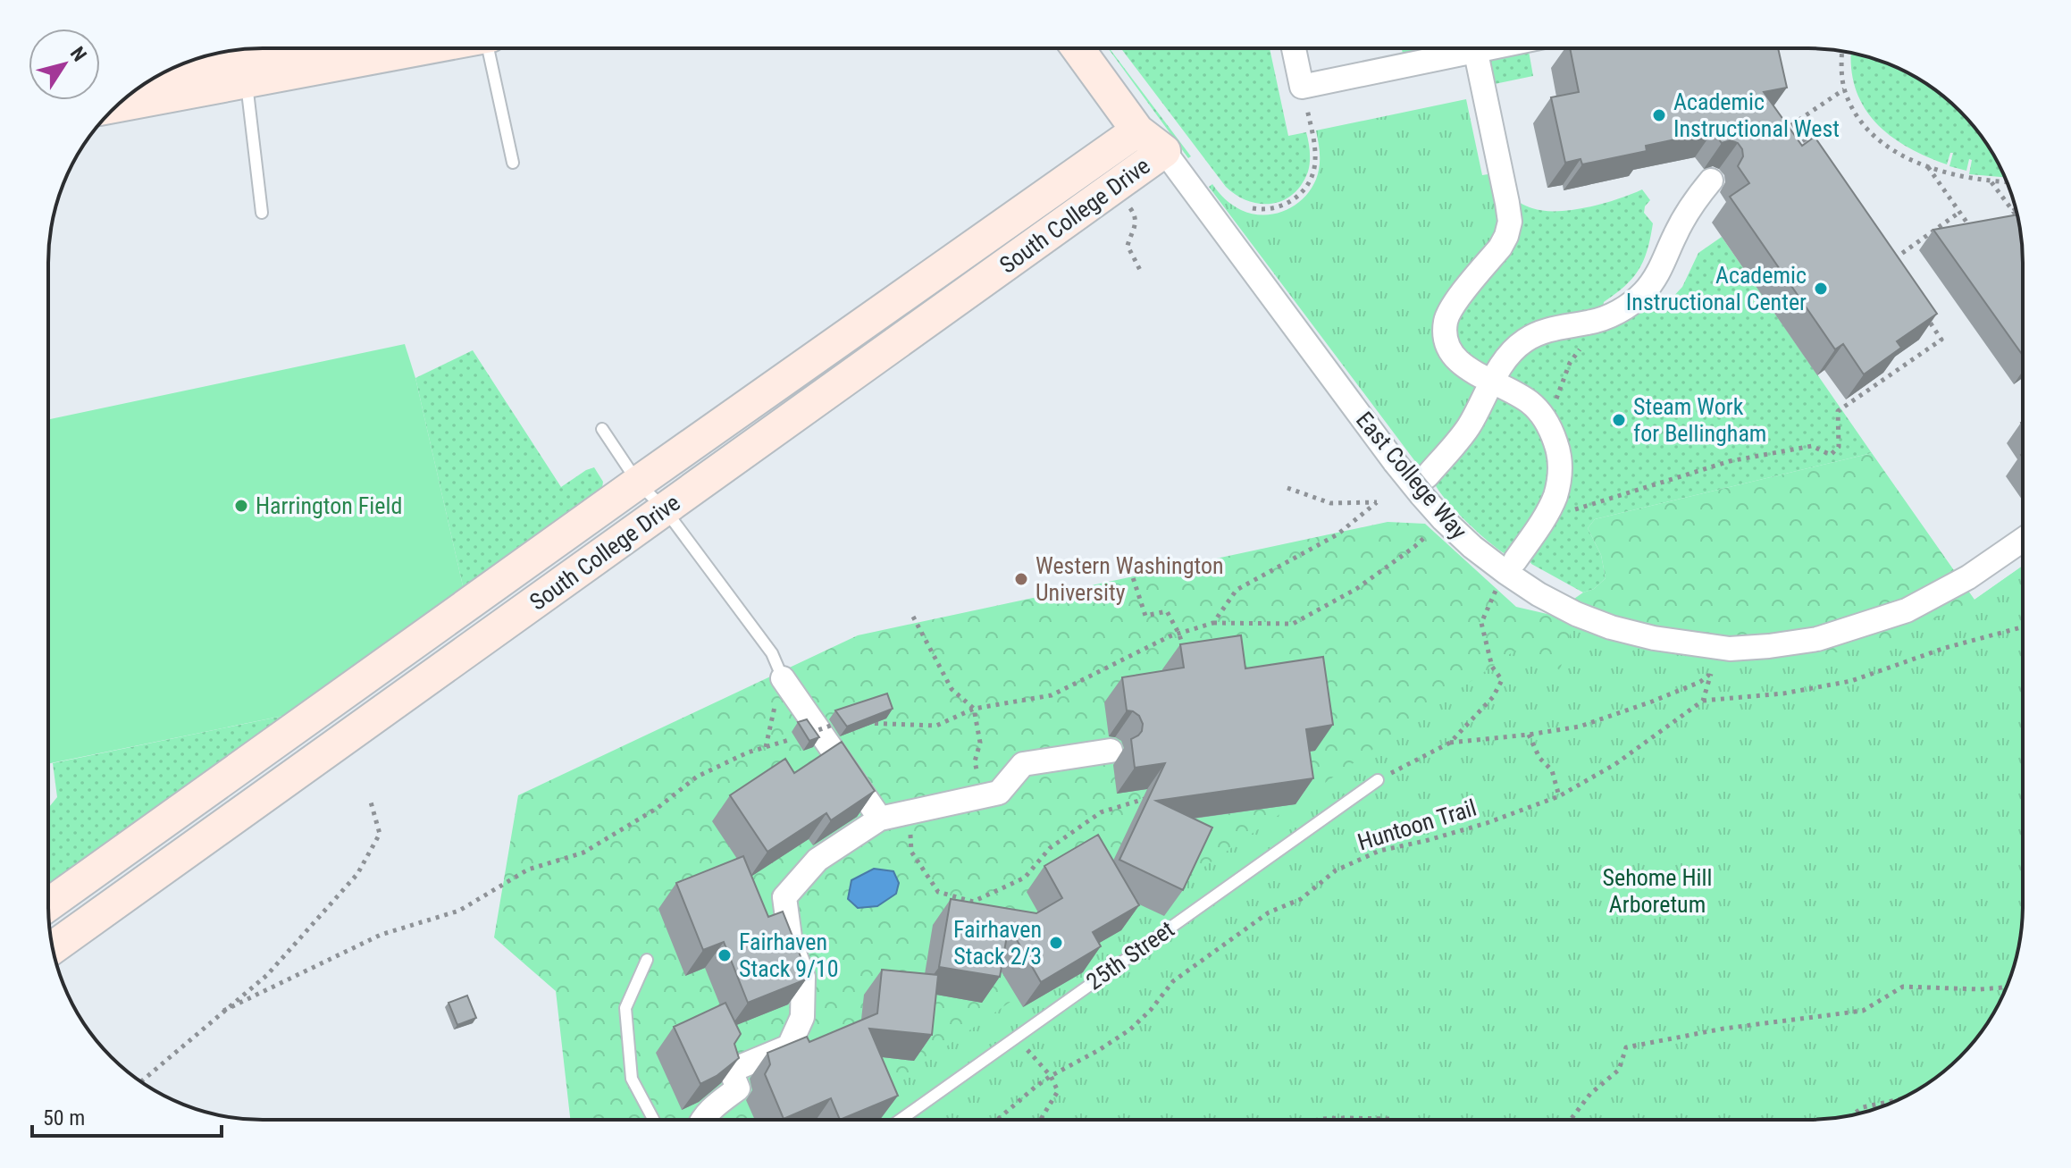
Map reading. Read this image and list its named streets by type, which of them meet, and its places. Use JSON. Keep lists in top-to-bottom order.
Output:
{
  "streets": {
    "street": ["South College Drive", "East College Way"],
    "lane": ["25th Street"],
    "path": ["Huntoon Trail"]
  },
  "crossings": [
    ["South College Drive", "East College Way"]
  ],
  "parks": ["Sehome Hill Arboretum"],
  "places": [
    "Academic Instructional West",
    "Academic Instructional Center",
    "Steam Work for Bellingham",
    "Harrington Field",
    "Western Washington University",
    "Fairhaven Stack 2/3",
    "Fairhaven Stack 9/10"
  ],
  "scale_bar": "50 m",
  "north": "top right"
}
